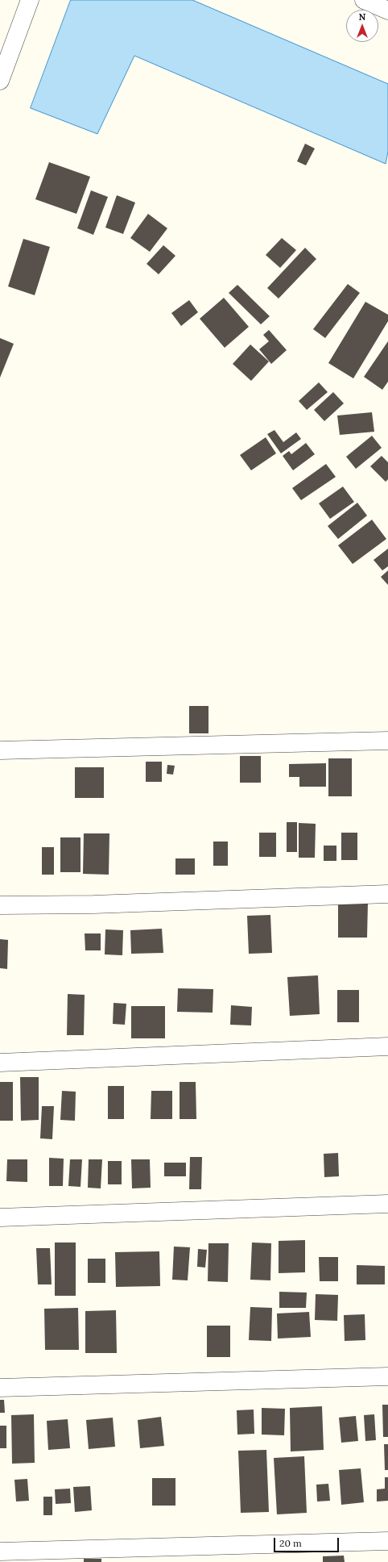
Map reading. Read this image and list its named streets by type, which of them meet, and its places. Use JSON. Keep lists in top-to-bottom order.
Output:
{
  "scale_bar": "20 m",
  "north": "top"
}
